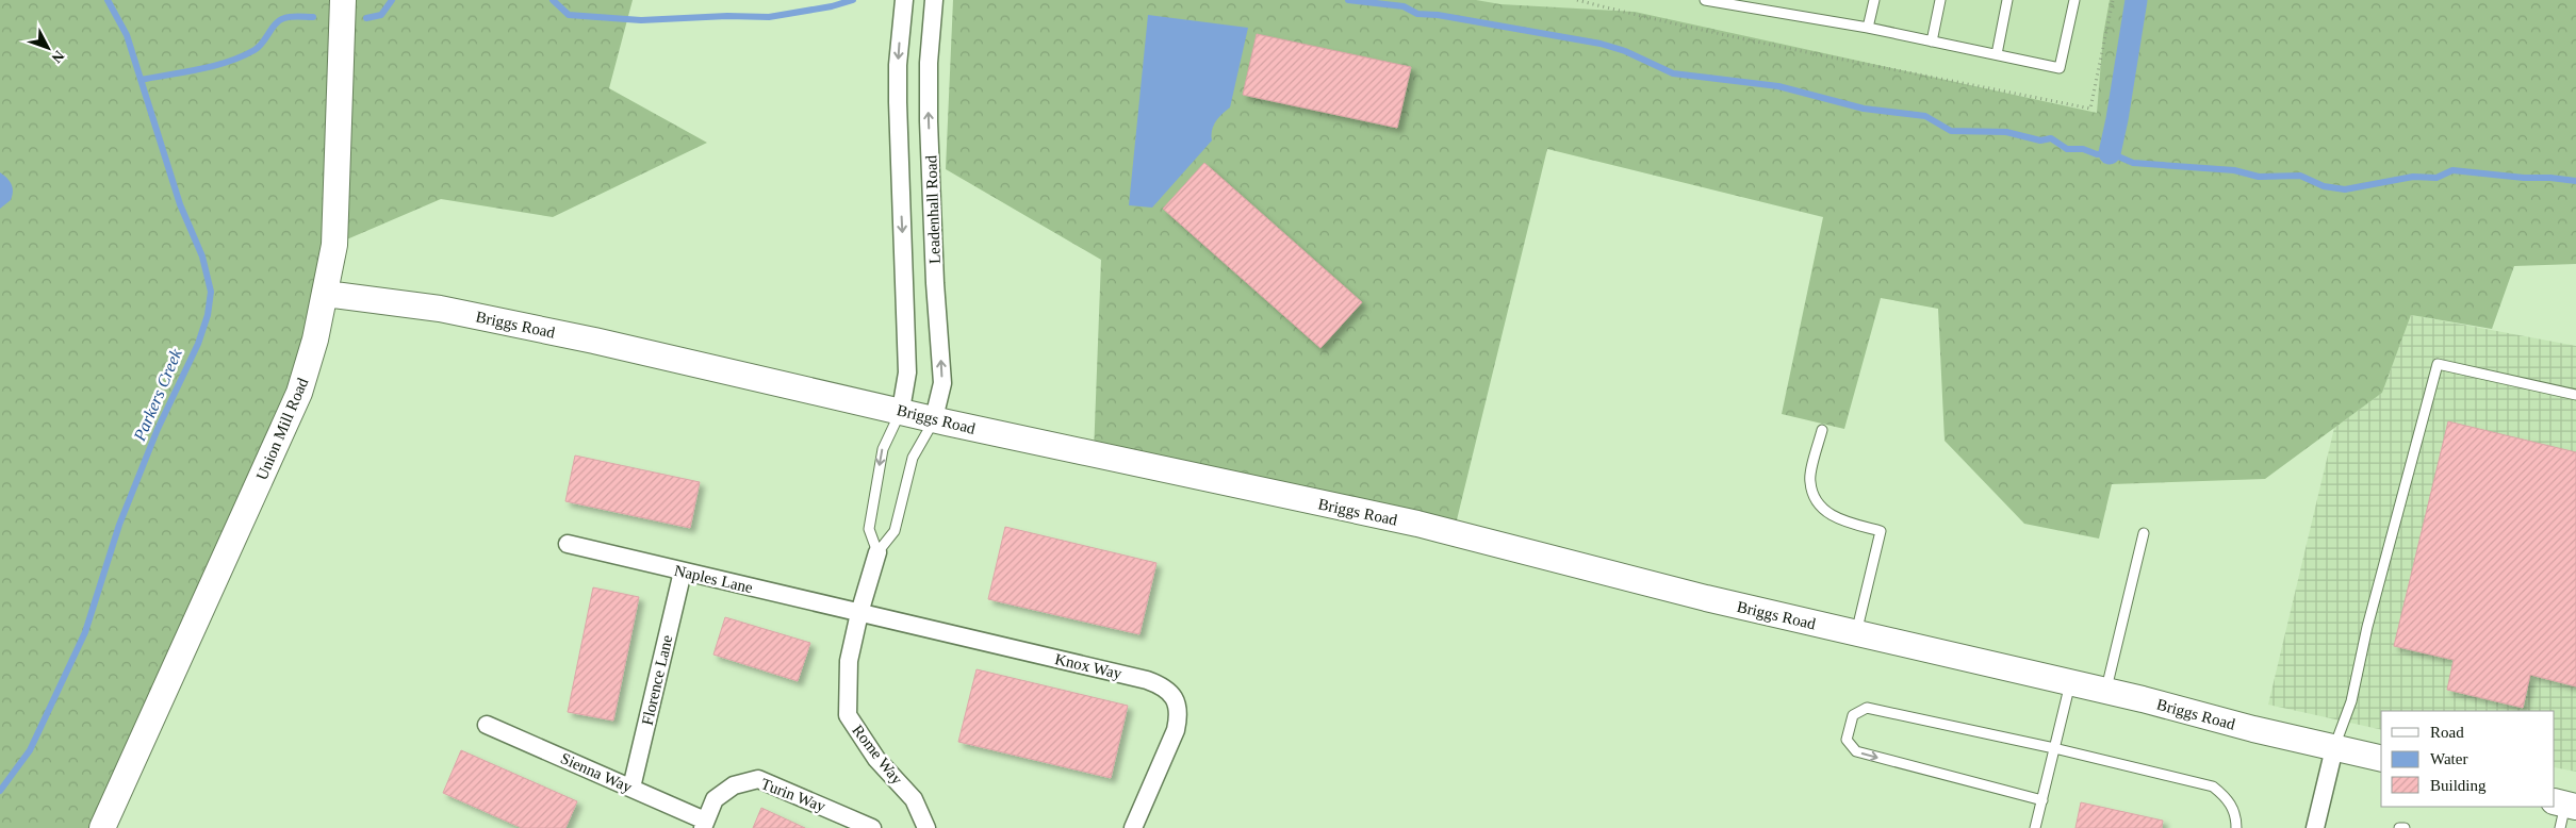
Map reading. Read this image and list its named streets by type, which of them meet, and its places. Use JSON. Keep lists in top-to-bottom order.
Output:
{
  "streets": {
    "street": [
      "Leadenhall Road",
      "Briggs Road",
      "Union Mill Road",
      "Naples Lane",
      "Knox Way",
      "Florence Lane",
      "Rome Way",
      "Sienna Way",
      "Turin Way"
    ]
  },
  "crossings": [
    ["Leadenhall Road", "Briggs Road"],
    ["Briggs Road", "Union Mill Road"],
    ["Naples Lane", "Knox Way"],
    ["Naples Lane", "Florence Lane"],
    ["Naples Lane", "Rome Way"],
    ["Knox Way", "Rome Way"],
    ["Florence Lane", "Sienna Way"],
    ["Sienna Way", "Turin Way"]
  ],
  "water": ["Parkers Creek"],
  "legend": ["Road", "Water", "Building"],
  "north": "bottom right"
}
